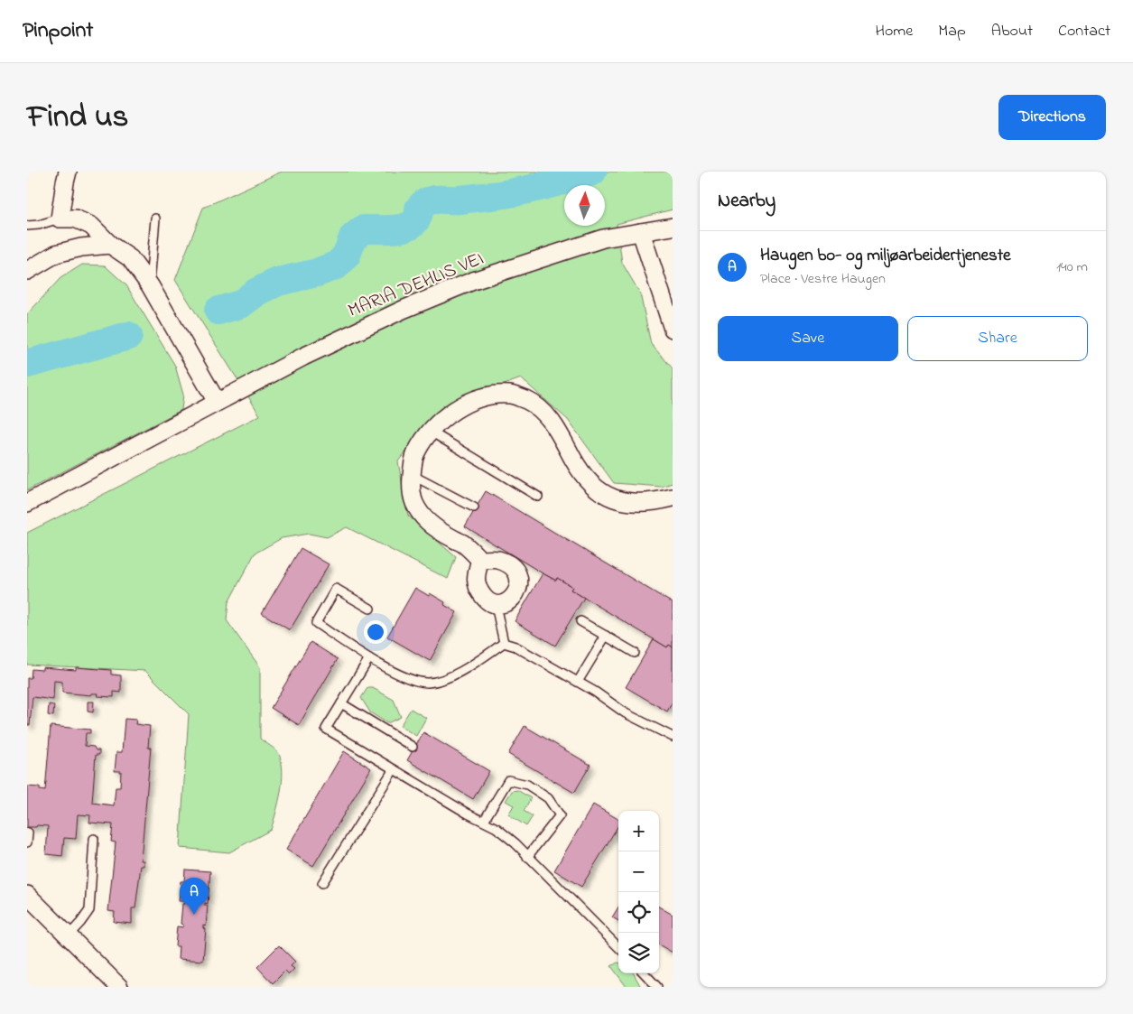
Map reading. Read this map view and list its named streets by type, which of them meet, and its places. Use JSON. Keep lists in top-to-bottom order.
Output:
{
  "streets": {
    "street": ["MARIA DEHLIS VEI"]
  },
  "north": "top",
  "page": {
    "header": "Pinpoint",
    "nav": [
      "Home",
      "Map",
      "About",
      "Contact"
    ],
    "title": "Find us",
    "buttons": [
      "Directions",
      ["Save", "Share"]
    ],
    "heading": "Nearby",
    "list": [
      {
        "mark": "A",
        "name": "Haugen bo- og miljøarbeidertjeneste",
        "note": "Place · Vestre Haugen",
        "value": "140 m"
      }
    ],
    "map_buttons": ["+", "−"],
    "pins": "A"
  }
}
